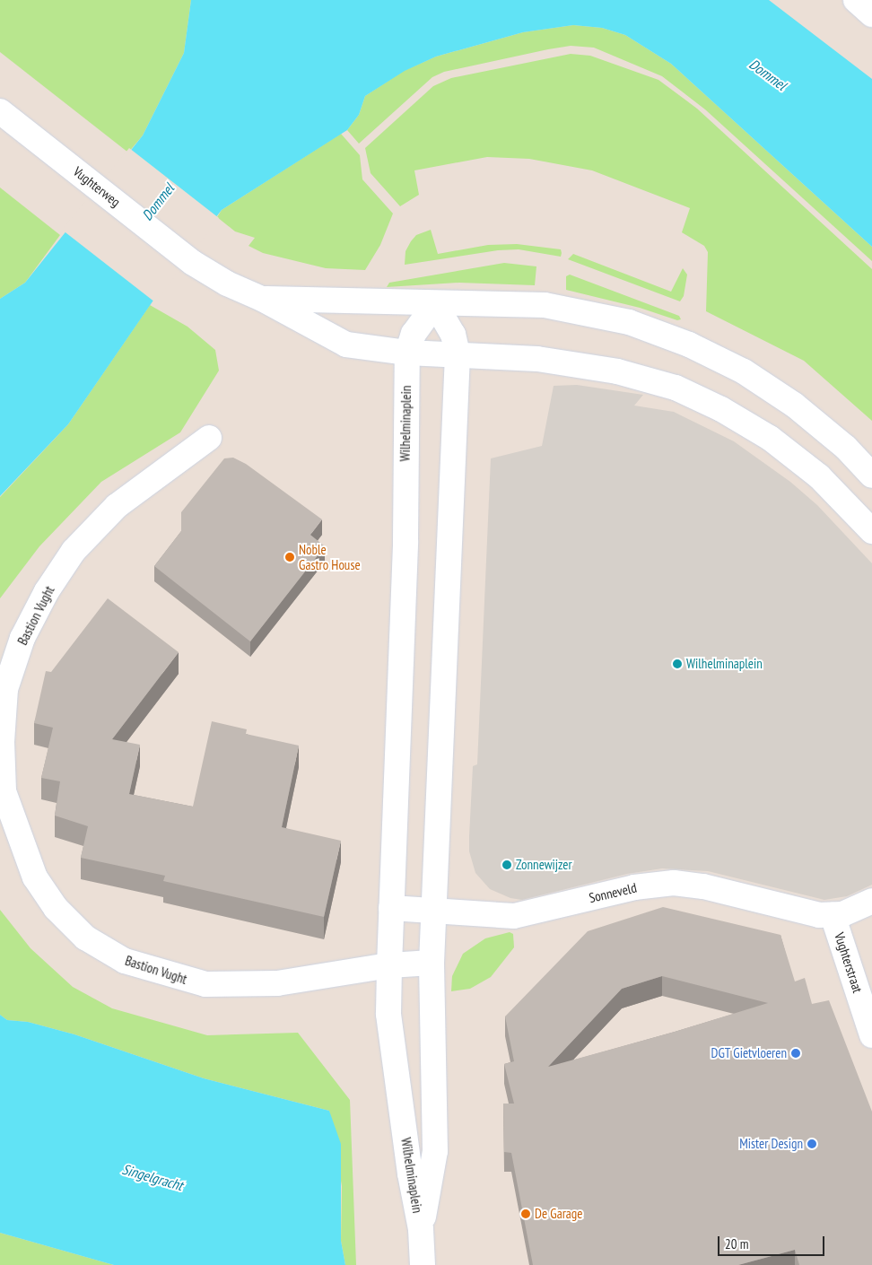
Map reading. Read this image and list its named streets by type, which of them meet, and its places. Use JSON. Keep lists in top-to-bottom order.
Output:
{
  "streets": {
    "street": [
      "Vughterweg",
      "Wilhelminaplein",
      "Bastion Vught",
      "Sonneveld",
      "Vughterstraat"
    ]
  },
  "crossings": [
    ["Wilhelminaplein", "Bastion Vught"],
    ["Wilhelminaplein", "Sonneveld"],
    ["Sonneveld", "Vughterstraat"]
  ],
  "water": ["Dommel", "Singelgracht"],
  "places": [
    "Noble Gastro House",
    "Wilhelminaplein",
    "Zonnewijzer",
    "DGT Gietvloeren",
    "Mister Design",
    "De Garage"
  ],
  "scale_bar": "20 m"
}
